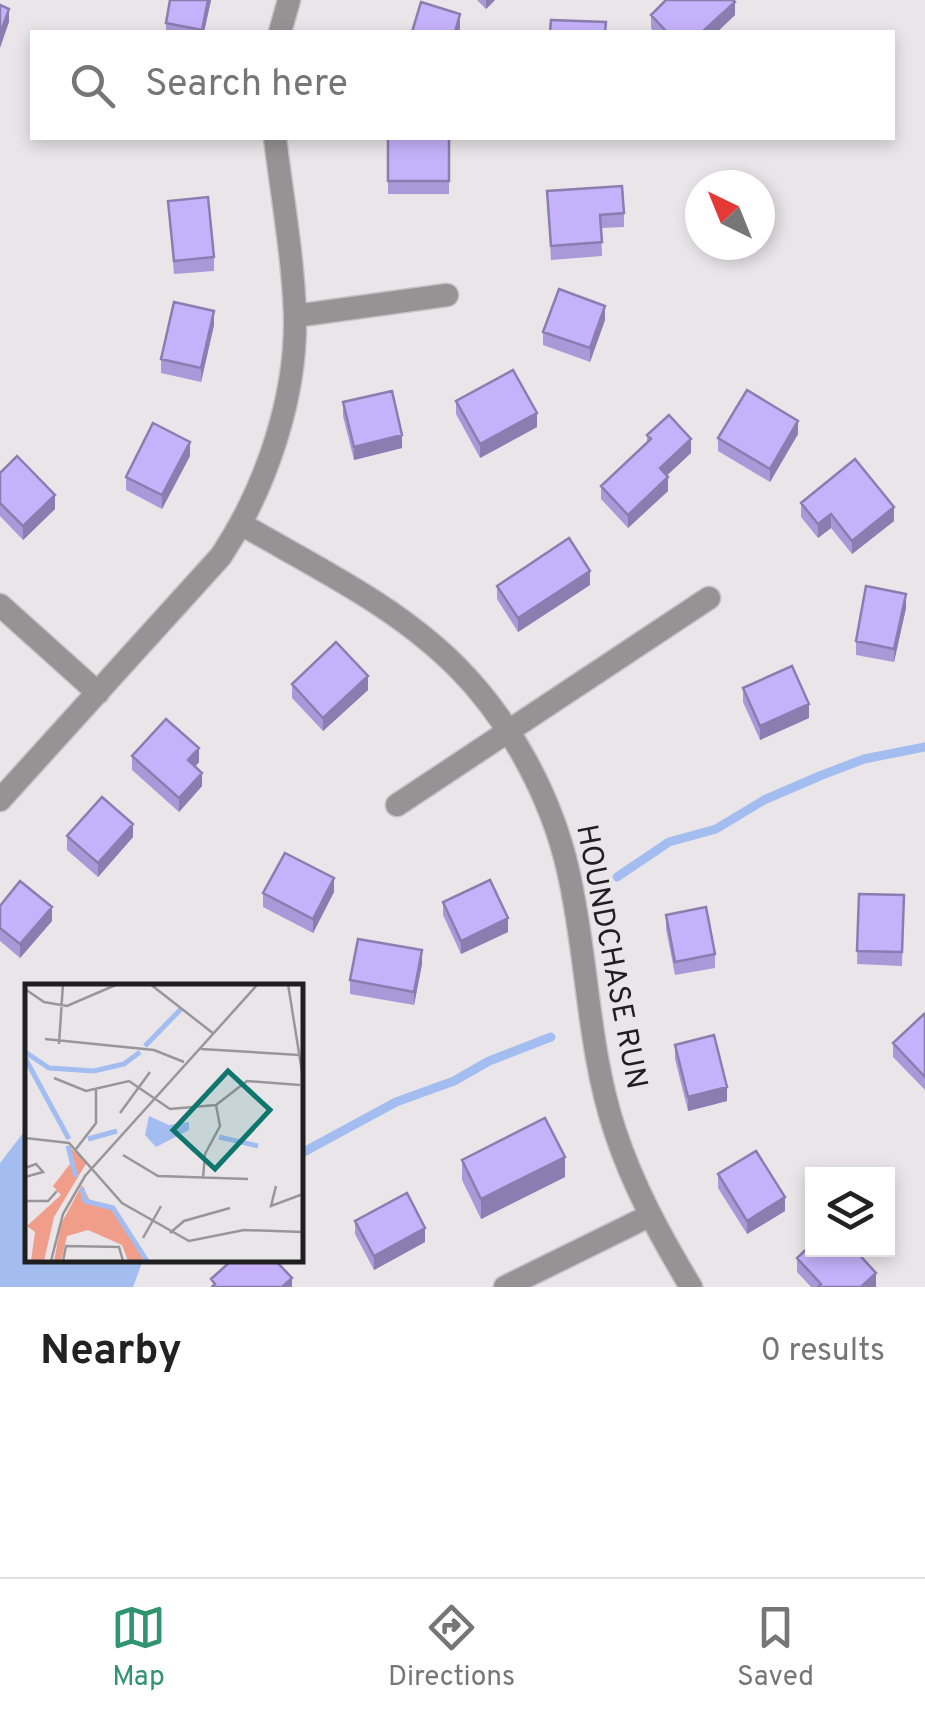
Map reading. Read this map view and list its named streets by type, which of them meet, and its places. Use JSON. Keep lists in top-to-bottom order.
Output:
{
  "streets": {
    "street": ["HOUNDCHASE RUN"]
  },
  "north": "top left",
  "page": {
    "search": "Search here",
    "heading": ["Nearby", "0 results"],
    "nav": ["Map", "Directions", "Saved"]
  }
}
